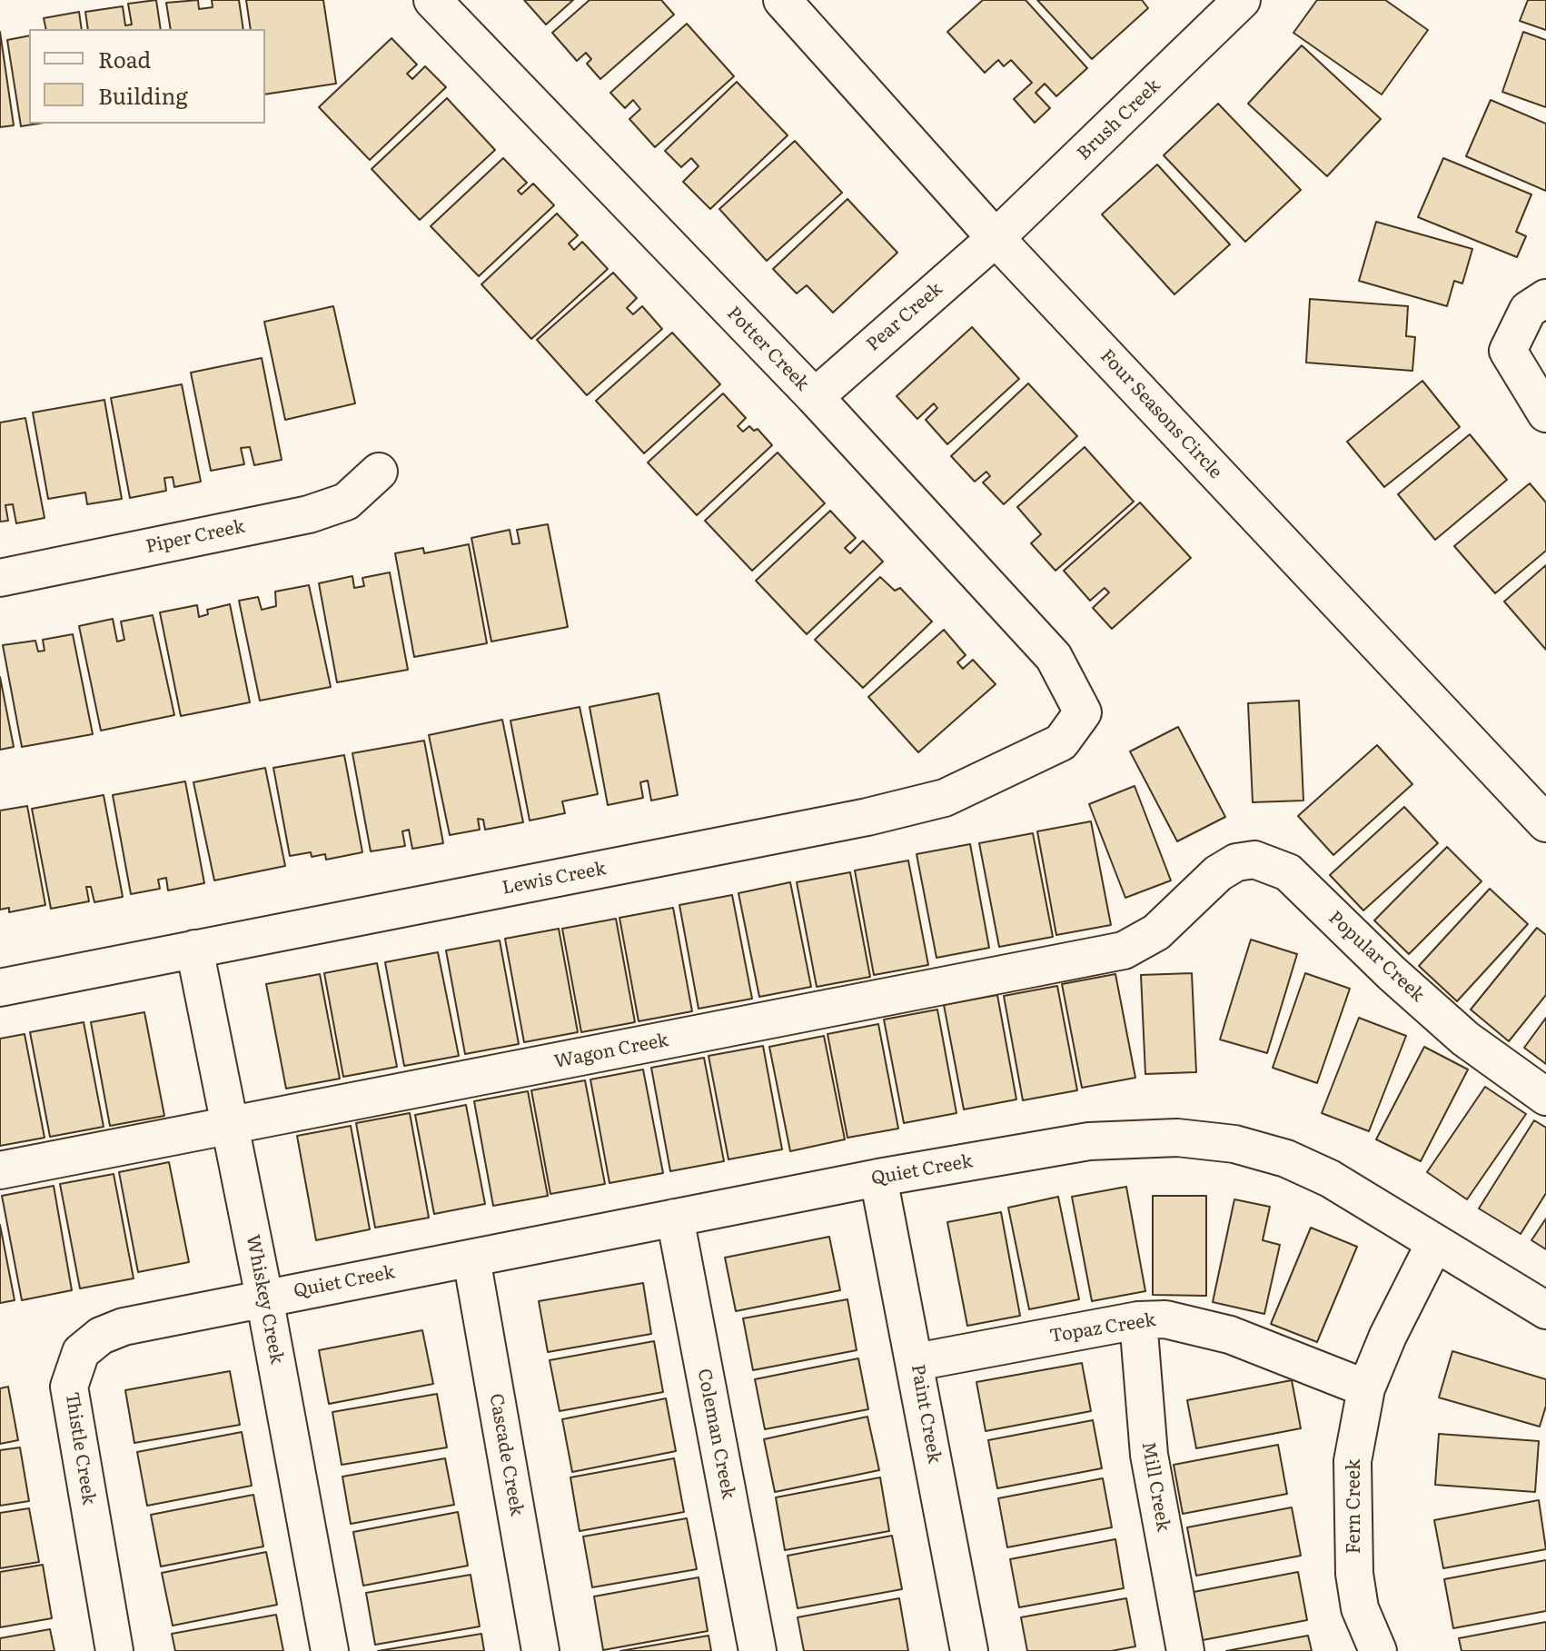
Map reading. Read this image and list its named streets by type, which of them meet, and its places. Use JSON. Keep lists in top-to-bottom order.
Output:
{
  "streets": {
    "street": [
      "Brush Creek",
      "Pear Creek",
      "Potter Creek",
      "Four Seasons Circle",
      "Piper Creek",
      "Lewis Creek",
      "Popular Creek",
      "Wagon Creek",
      "Quiet Creek",
      "Whiskey Creek",
      "Topaz Creek",
      "Paint Creek",
      "Coleman Creek",
      "Thistle Creek",
      "Cascade Creek",
      "Mill Creek",
      "Fern Creek"
    ]
  },
  "crossings": [
    ["Brush Creek", "Pear Creek"],
    ["Brush Creek", "Four Seasons Circle"],
    ["Pear Creek", "Potter Creek"],
    ["Pear Creek", "Four Seasons Circle"],
    ["Potter Creek", "Lewis Creek"],
    ["Lewis Creek", "Whiskey Creek"],
    ["Popular Creek", "Wagon Creek"],
    ["Wagon Creek", "Whiskey Creek"],
    ["Quiet Creek", "Whiskey Creek"],
    ["Quiet Creek", "Paint Creek"],
    ["Quiet Creek", "Coleman Creek"],
    ["Quiet Creek", "Thistle Creek"],
    ["Quiet Creek", "Cascade Creek"],
    ["Quiet Creek", "Fern Creek"],
    ["Whiskey Creek", "Thistle Creek"],
    ["Topaz Creek", "Paint Creek"],
    ["Topaz Creek", "Mill Creek"],
    ["Topaz Creek", "Fern Creek"]
  ],
  "legend": ["Road", "Building"]
}
